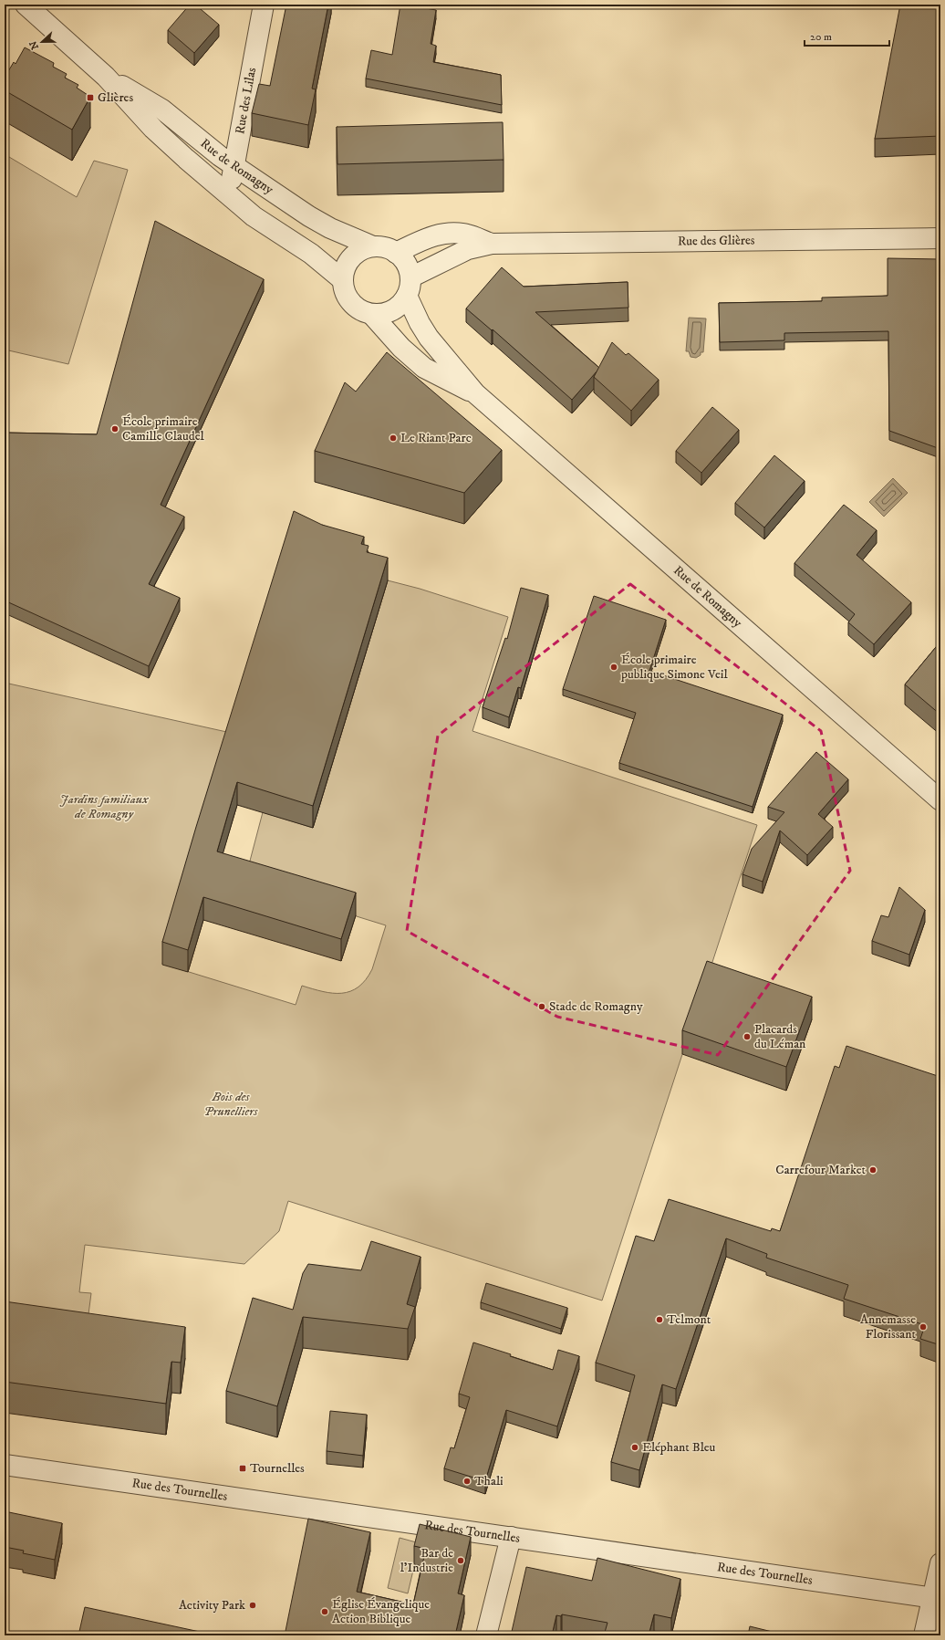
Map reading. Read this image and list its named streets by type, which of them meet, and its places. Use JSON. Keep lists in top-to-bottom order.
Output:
{
  "streets": {
    "street": [
      "Rue des Lilas",
      "Rue de Romagny",
      "Rue des Glières",
      "Rue des Tournelles"
    ]
  },
  "crossings": [
    ["Rue des Lilas", "Rue de Romagny"],
    ["Rue de Romagny", "Rue des Glières"]
  ],
  "parks": ["Jardins familiaux de Romagny", "Bois des Prunelliers"],
  "places": {
    "transit": ["Glières", "Tournelles"],
    "other": [
      "École primaire Camille Claudel",
      "Le Riant Parc",
      "École primaire publique Simone Veil",
      "Stade de Romagny",
      "Placards du Léman",
      "Carrefour Market",
      "Telmont",
      "Annemasse Florissant",
      "Eléphant Bleu",
      "Thali",
      "Bar de l'Industrie",
      "Activity Park",
      "Église Évangelique Action Biblique"
    ]
  },
  "scale_bar": "20 m",
  "north": "left"
}
